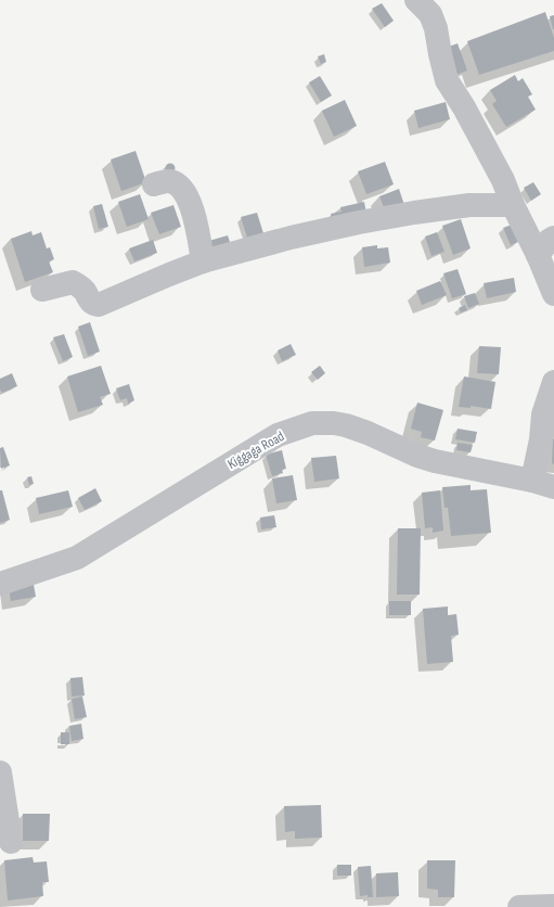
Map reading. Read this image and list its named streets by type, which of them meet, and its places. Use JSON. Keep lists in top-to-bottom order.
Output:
{
  "streets": {
    "street": ["Kiggaga Road"]
  }
}
